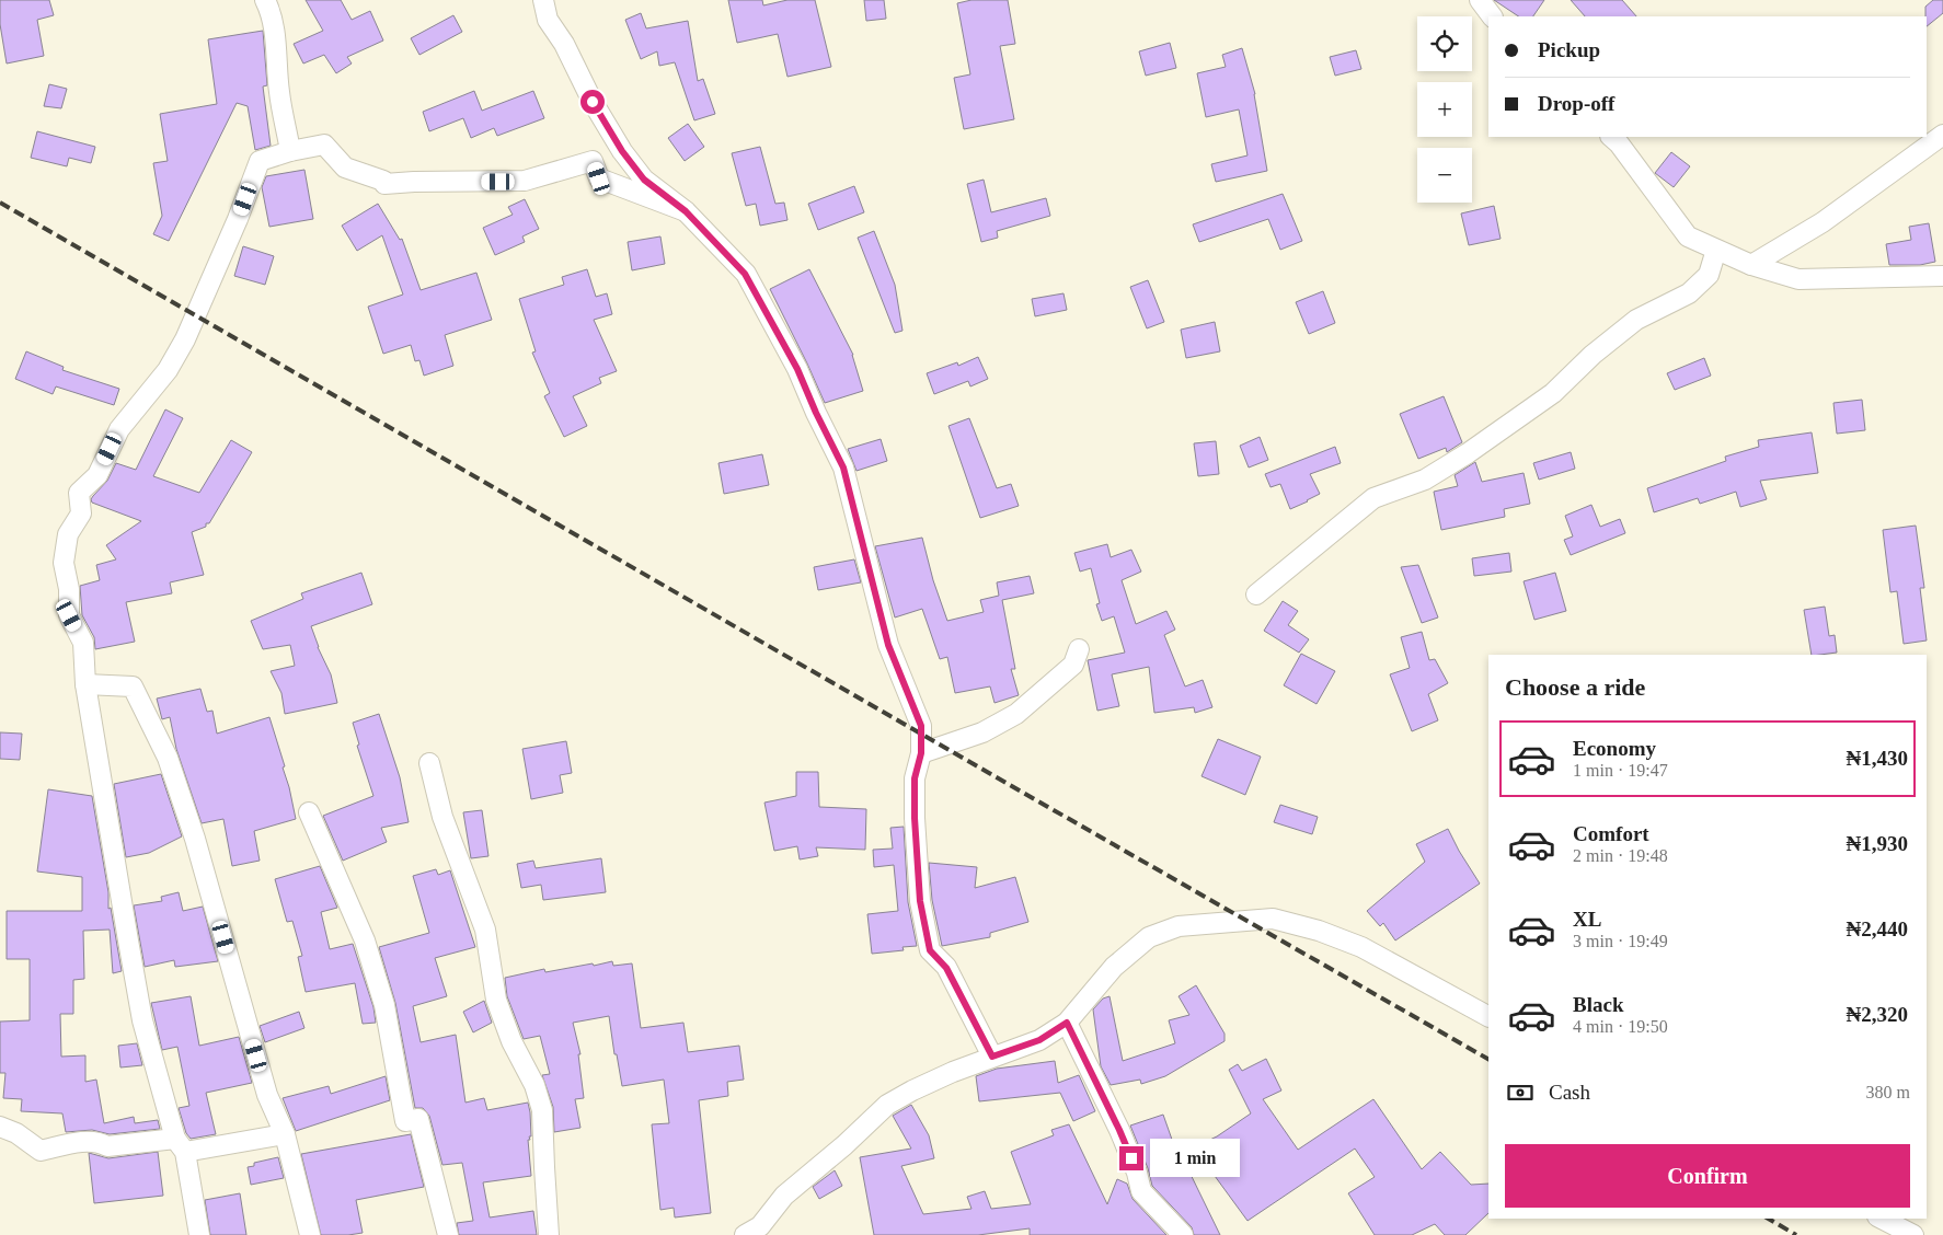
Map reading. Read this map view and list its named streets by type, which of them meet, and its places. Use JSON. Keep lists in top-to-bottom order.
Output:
{
  "page": {
    "map_buttons": ["+", "−"],
    "banner": ["Pickup", "Drop-off"],
    "heading": "Choose a ride",
    "list": [
      {
        "name": "Economy",
        "note": "1 min · 19:47",
        "value": "₦1,430"
      },
      {
        "name": "Comfort",
        "note": "2 min · 19:48",
        "value": "₦1,930"
      },
      {
        "name": "XL",
        "note": "3 min · 19:49",
        "value": "₦2,440"
      },
      {
        "name": "Black",
        "note": "4 min · 19:50",
        "value": "₦2,320"
      }
    ],
    "pay": ["Cash", "380 m"],
    "buttons": "Confirm",
    "bubble": "1 min"
  }
}
